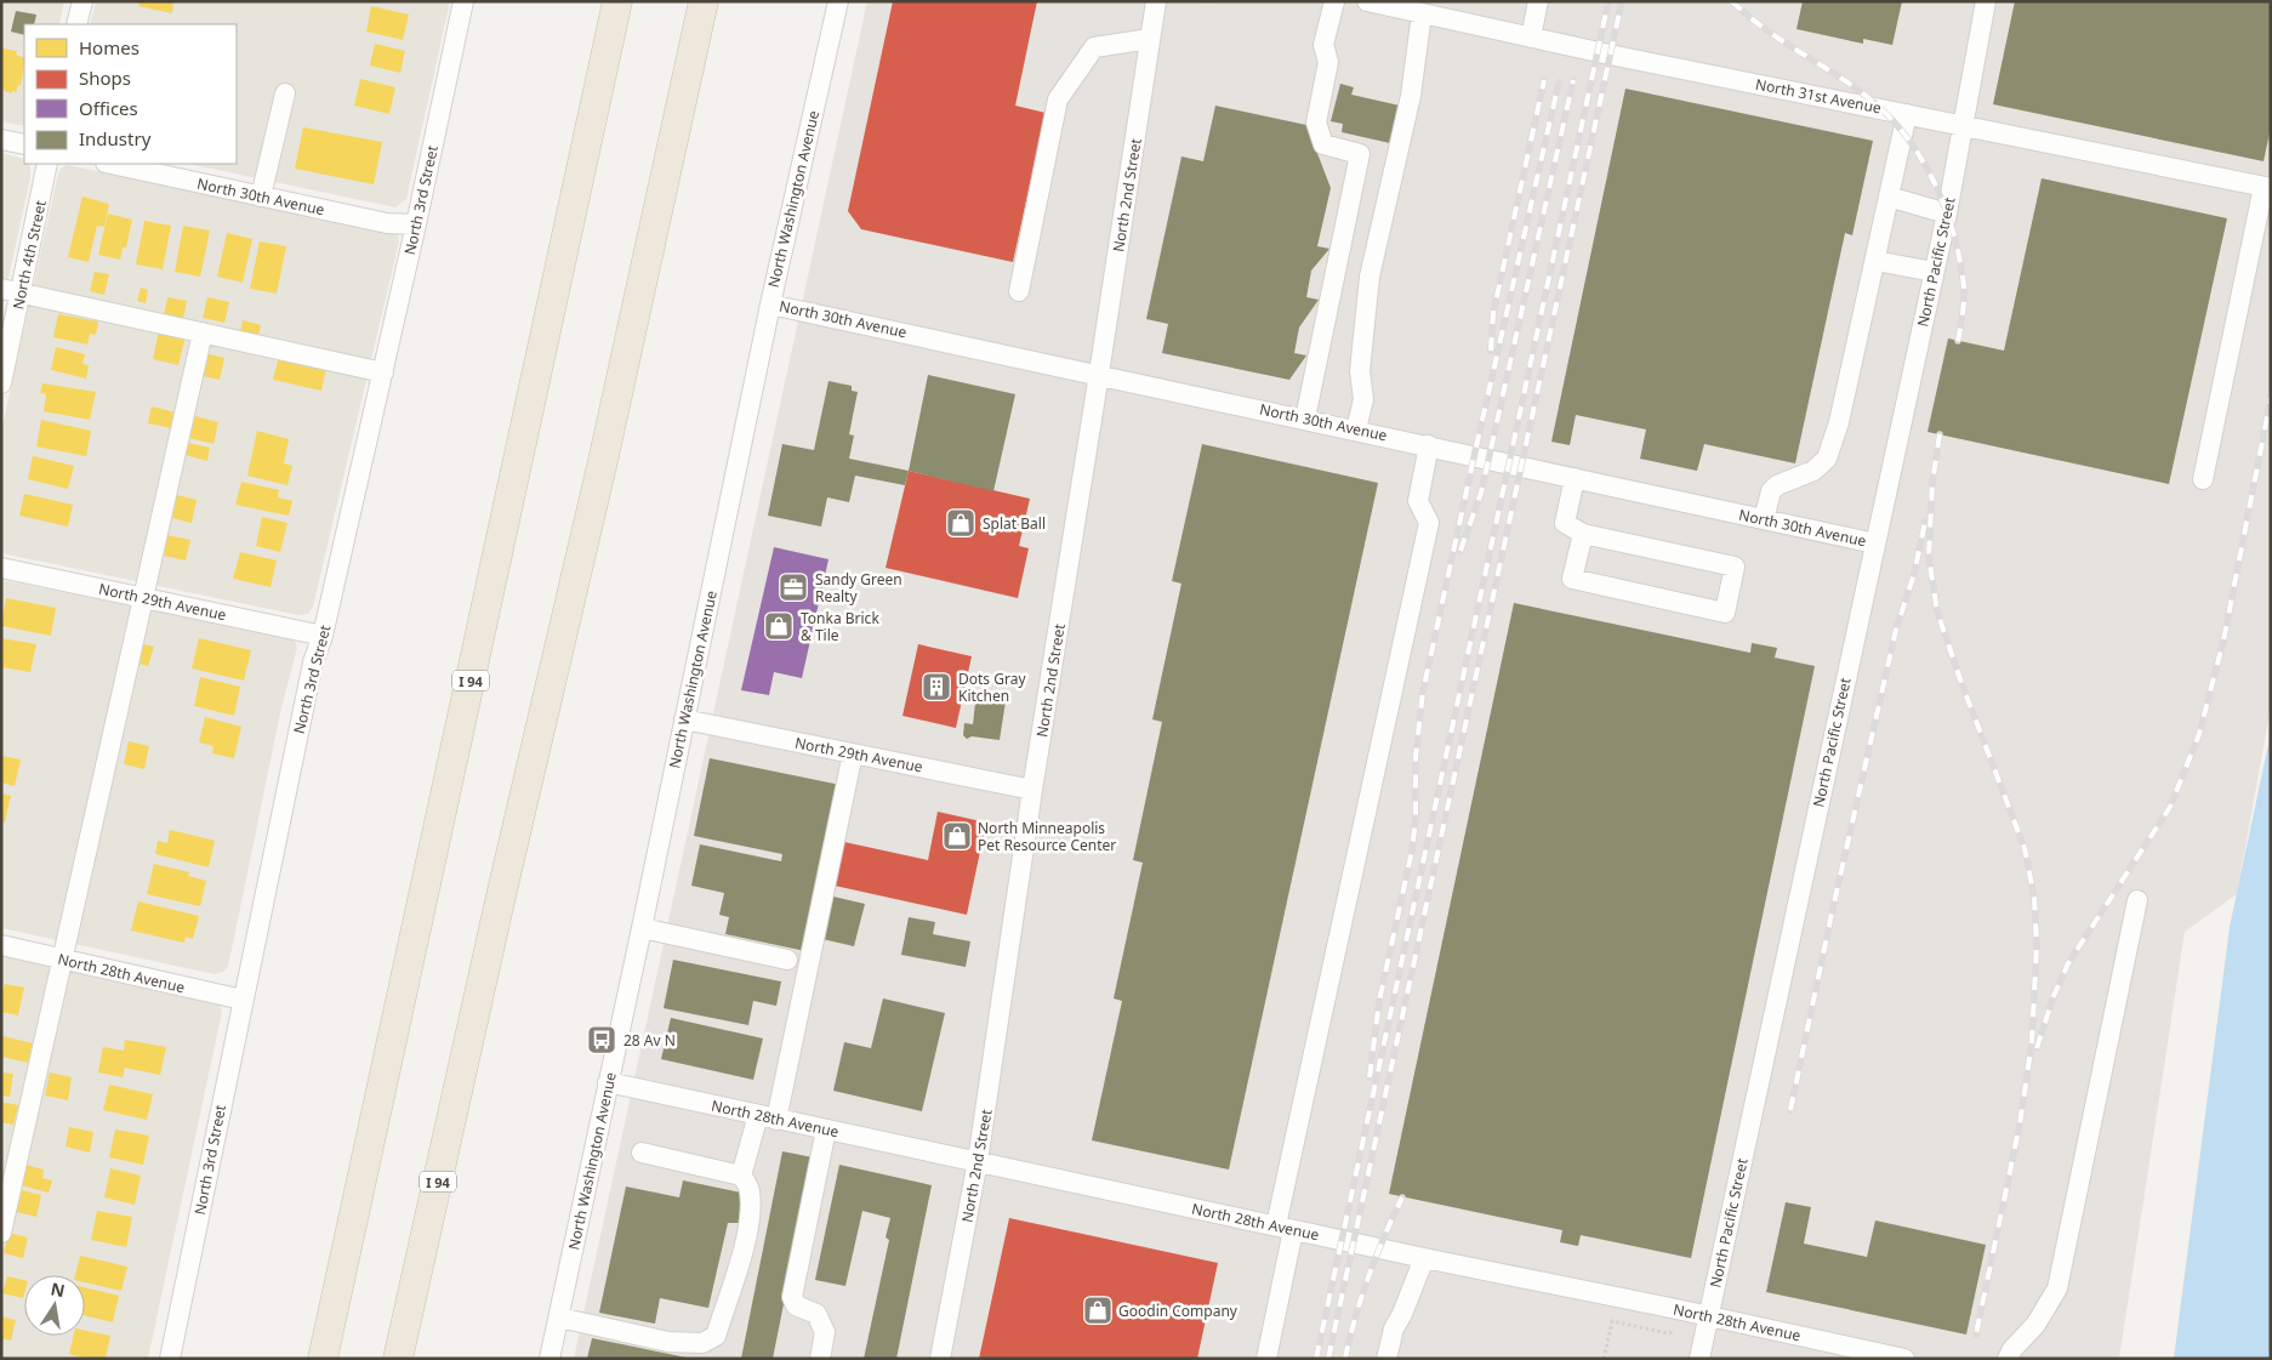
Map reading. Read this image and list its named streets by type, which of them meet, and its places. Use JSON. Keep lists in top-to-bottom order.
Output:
{
  "streets": {
    "highway": ["I 94"],
    "street": [
      "North 31st Avenue",
      "North 2nd Street",
      "North 30th Avenue",
      "North Washington Avenue",
      "North 3rd Street",
      "North 4th Street",
      "North Pacific Street",
      "North 29th Avenue",
      "North 28th Avenue"
    ]
  },
  "crossings": [
    ["North 31st Avenue", "North Pacific Street"],
    ["North 2nd Street", "North 30th Avenue"],
    ["North 2nd Street", "North 29th Avenue"],
    ["North 2nd Street", "North 28th Avenue"],
    ["North 30th Avenue", "North Washington Avenue"],
    ["North 30th Avenue", "North 3rd Street"],
    ["North 30th Avenue", "North Pacific Street"],
    ["North Washington Avenue", "North 29th Avenue"],
    ["North Washington Avenue", "North 28th Avenue"],
    ["North 3rd Street", "North 29th Avenue"],
    ["North 3rd Street", "North 28th Avenue"],
    ["North Pacific Street", "North 28th Avenue"]
  ],
  "places": {
    "shop": [
      "Splat Ball",
      "Tonka Brick & Tile",
      "North Minneapolis Pet Resource Center",
      "Goodin Company"
    ],
    "office": ["Sandy Green Realty"],
    "building": ["Dots Gray Kitchen"],
    "bus stop": ["28 Av N"]
  },
  "legend": [
    "Homes",
    "Shops",
    "Offices",
    "Industry"
  ],
  "north": "top"
}
